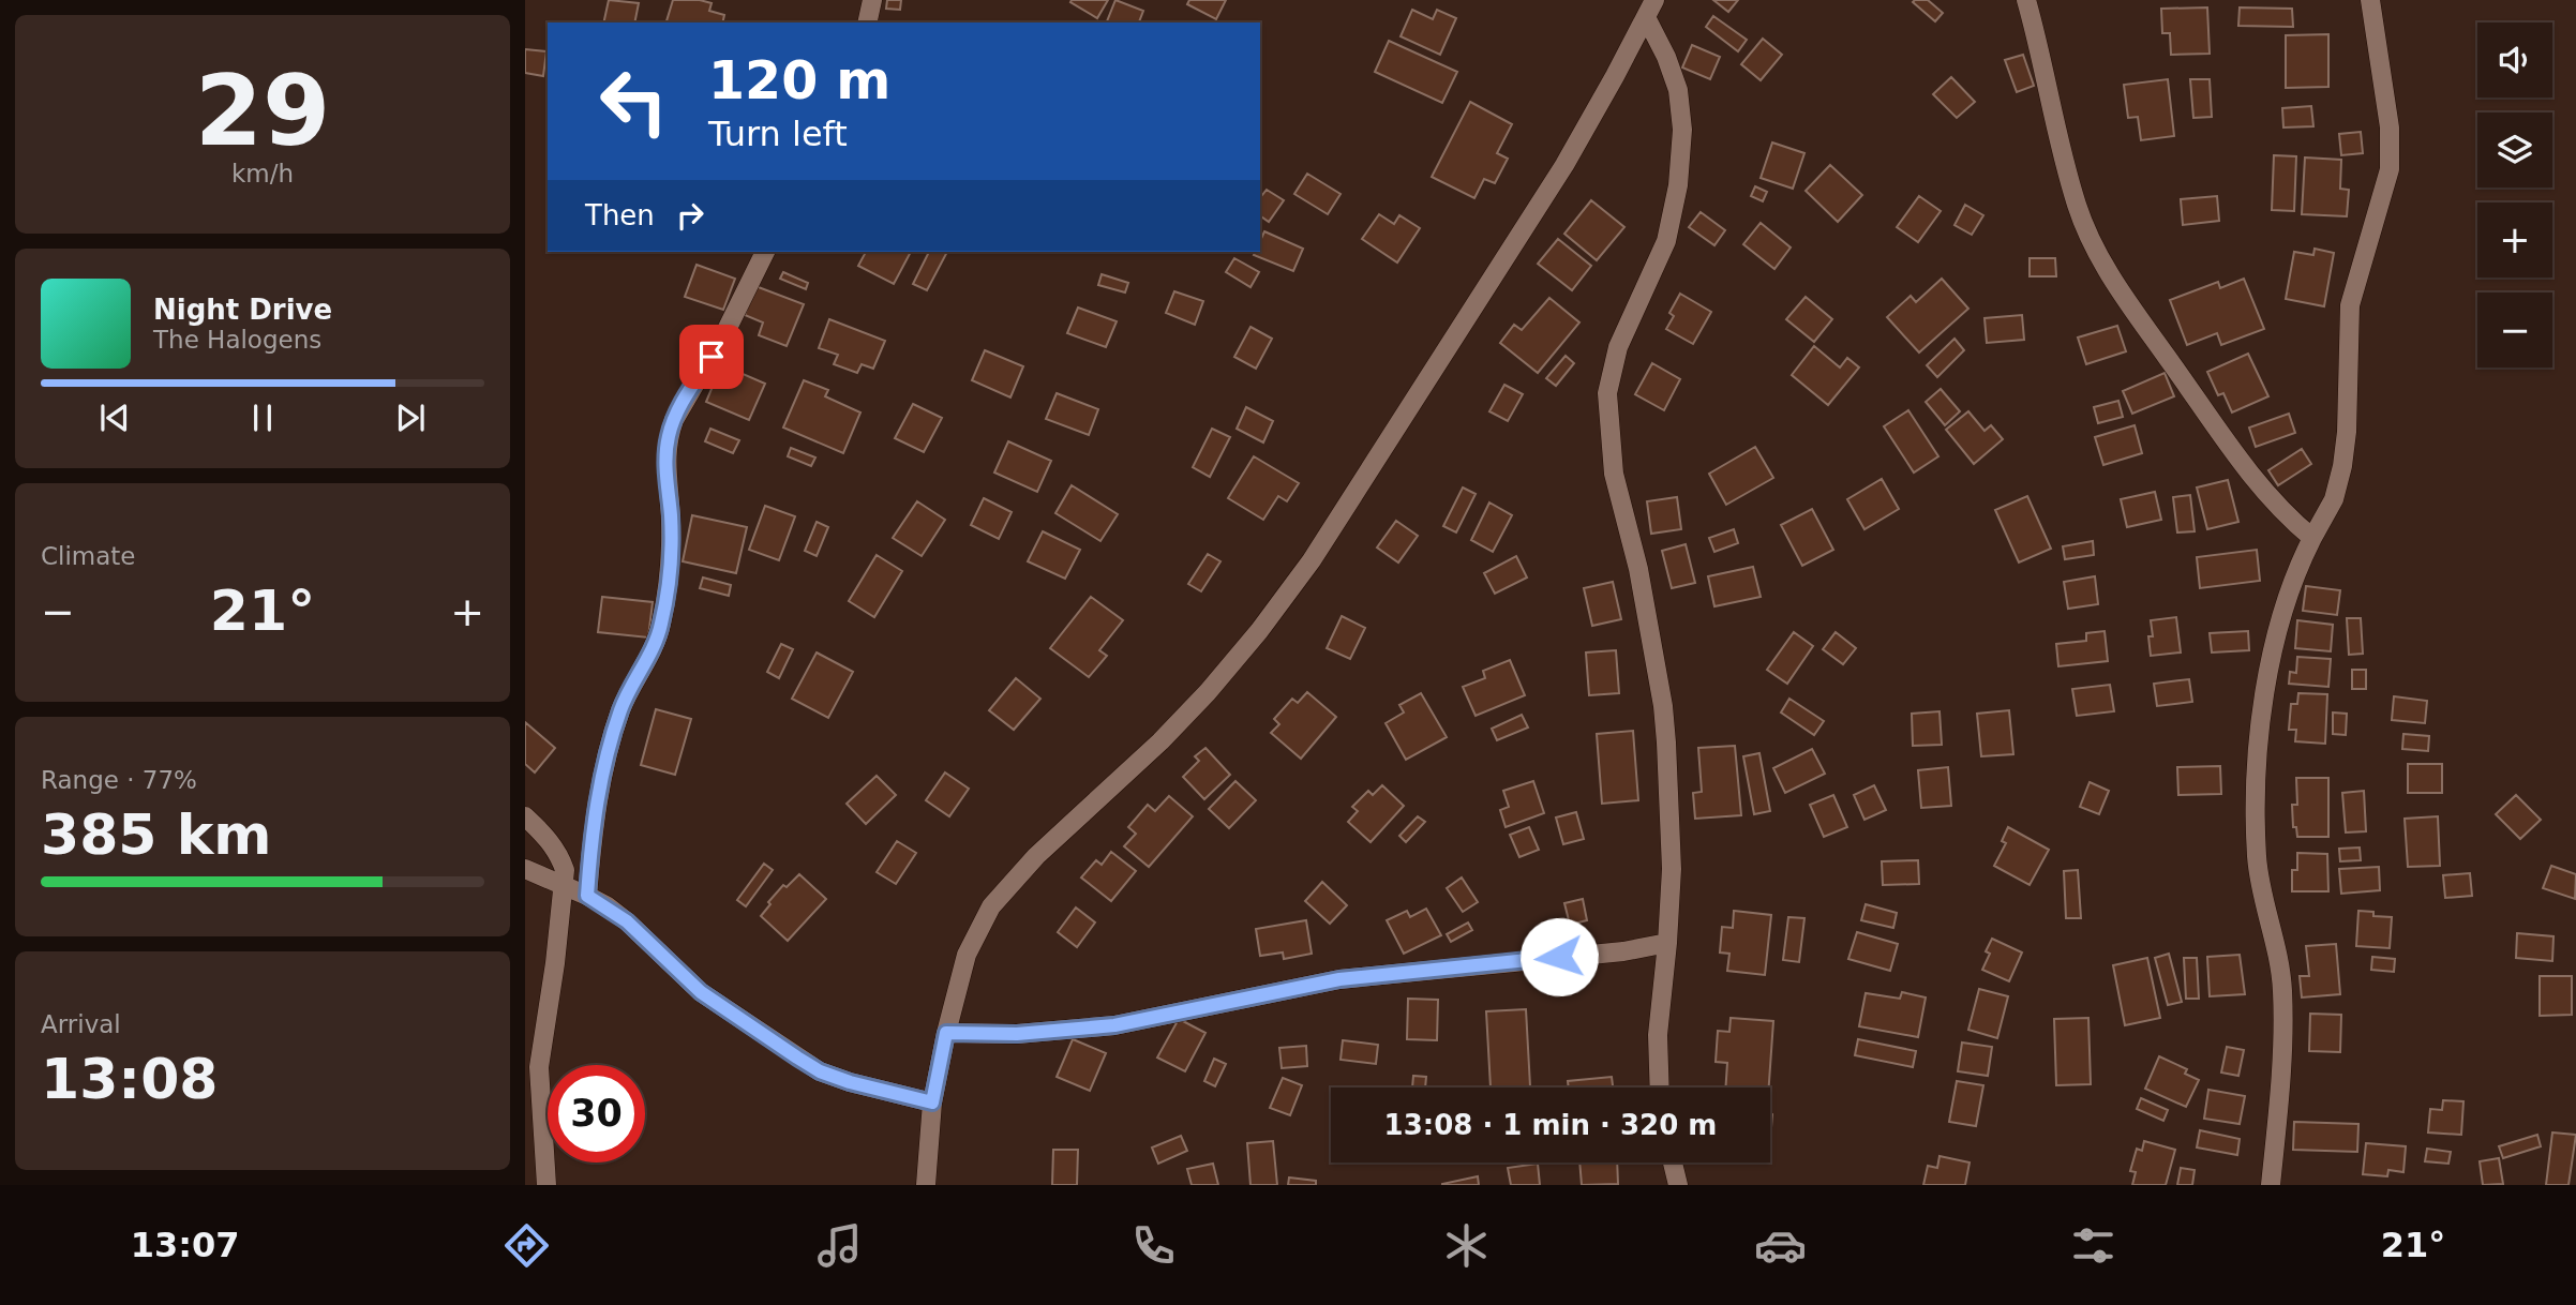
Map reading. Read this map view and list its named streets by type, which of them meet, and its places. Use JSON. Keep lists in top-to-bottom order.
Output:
{
  "page": {
    "tile": [
      ["29", "km/h"],
      "Climate",
      ["Range · 77%", "385 km"],
      ["Arrival", "13:08"]
    ],
    "map_buttons": ["+", "−"],
    "turn": ["120 m", "Turn left"],
    "then": "Then",
    "song": ["Night Drive", "The Halogens"],
    "heat": ["−", "21°", "+"],
    "limit": "30",
    "trip": "13:08 · 1 min · 320 m",
    "tabs": ["13:07", "21°"]
  }
}
